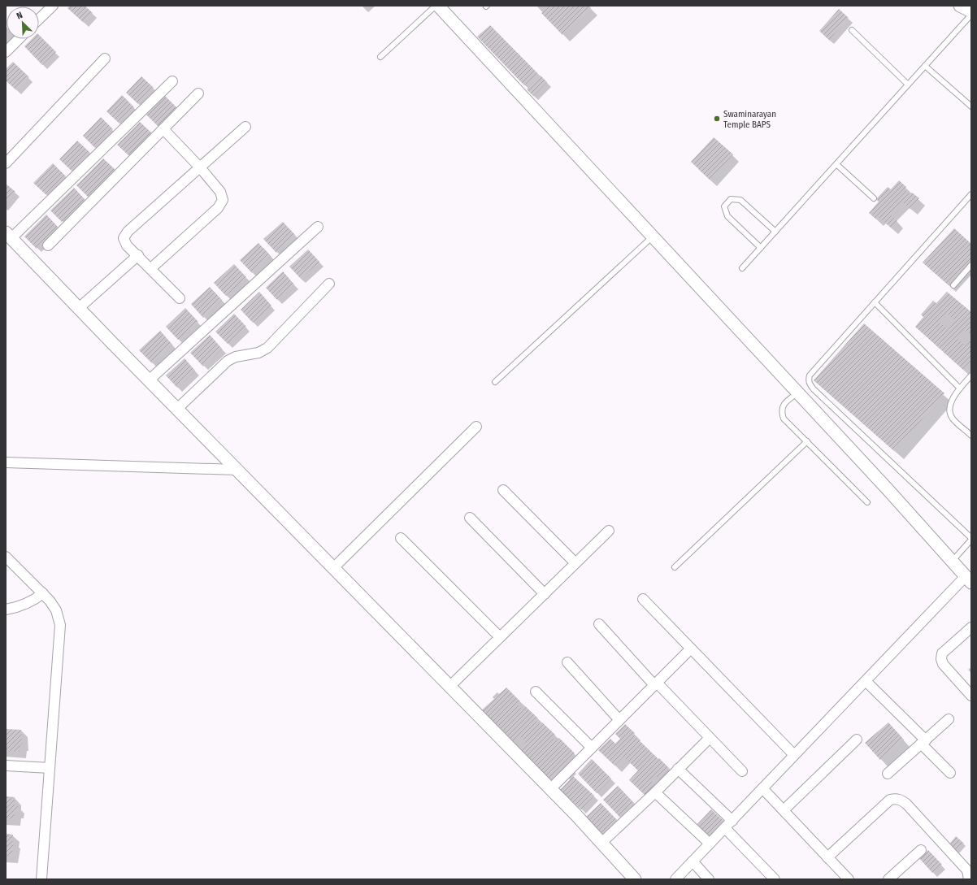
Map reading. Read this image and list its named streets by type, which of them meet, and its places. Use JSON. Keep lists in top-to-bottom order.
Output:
{
  "places": ["Swaminarayan Temple BAPS"],
  "north": "top left"
}
